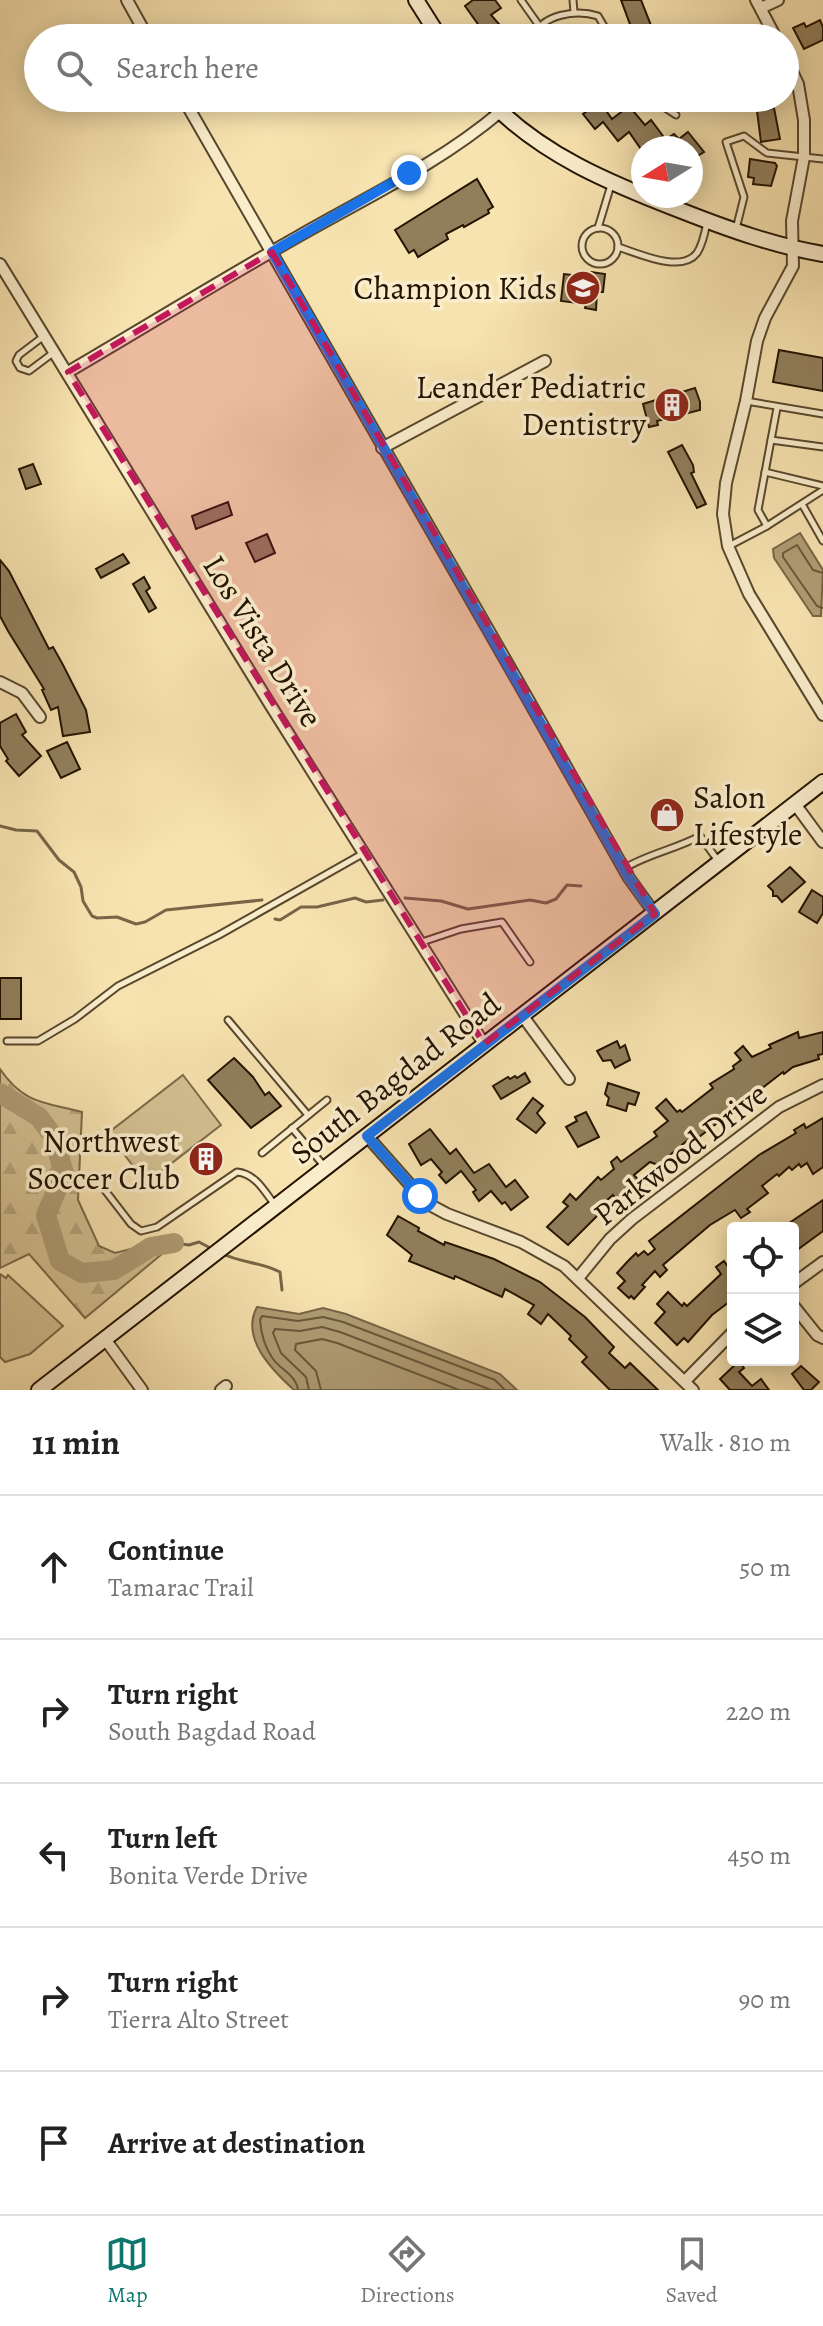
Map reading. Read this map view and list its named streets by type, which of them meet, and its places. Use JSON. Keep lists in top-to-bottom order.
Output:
{
  "streets": {
    "main road": ["South Bagdad Road"],
    "street": ["Los Vista Drive", "Parkwood Drive"]
  },
  "crossings": [
    ["Los Vista Drive", "South Bagdad Road"]
  ],
  "places": {
    "school or university": ["Champion Kids"],
    "building": ["Leander Pediatric Dentistry", "Northwest Soccer Club"],
    "shop": ["Salon Lifestyle"]
  },
  "north": "left",
  "page": {
    "search": "Search here",
    "heading": ["11 min", "Walk · 810 m"],
    "list": [
      ["Continue", "Tamarac Trail", "50 m"],
      ["Turn right", "South Bagdad Road", "220 m"],
      ["Turn left", "Bonita Verde Drive", "450 m"],
      ["Turn right", "Tierra Alto Street", "90 m"],
      "Arrive at destination"
    ],
    "nav": ["Map", "Directions", "Saved"]
  }
}
